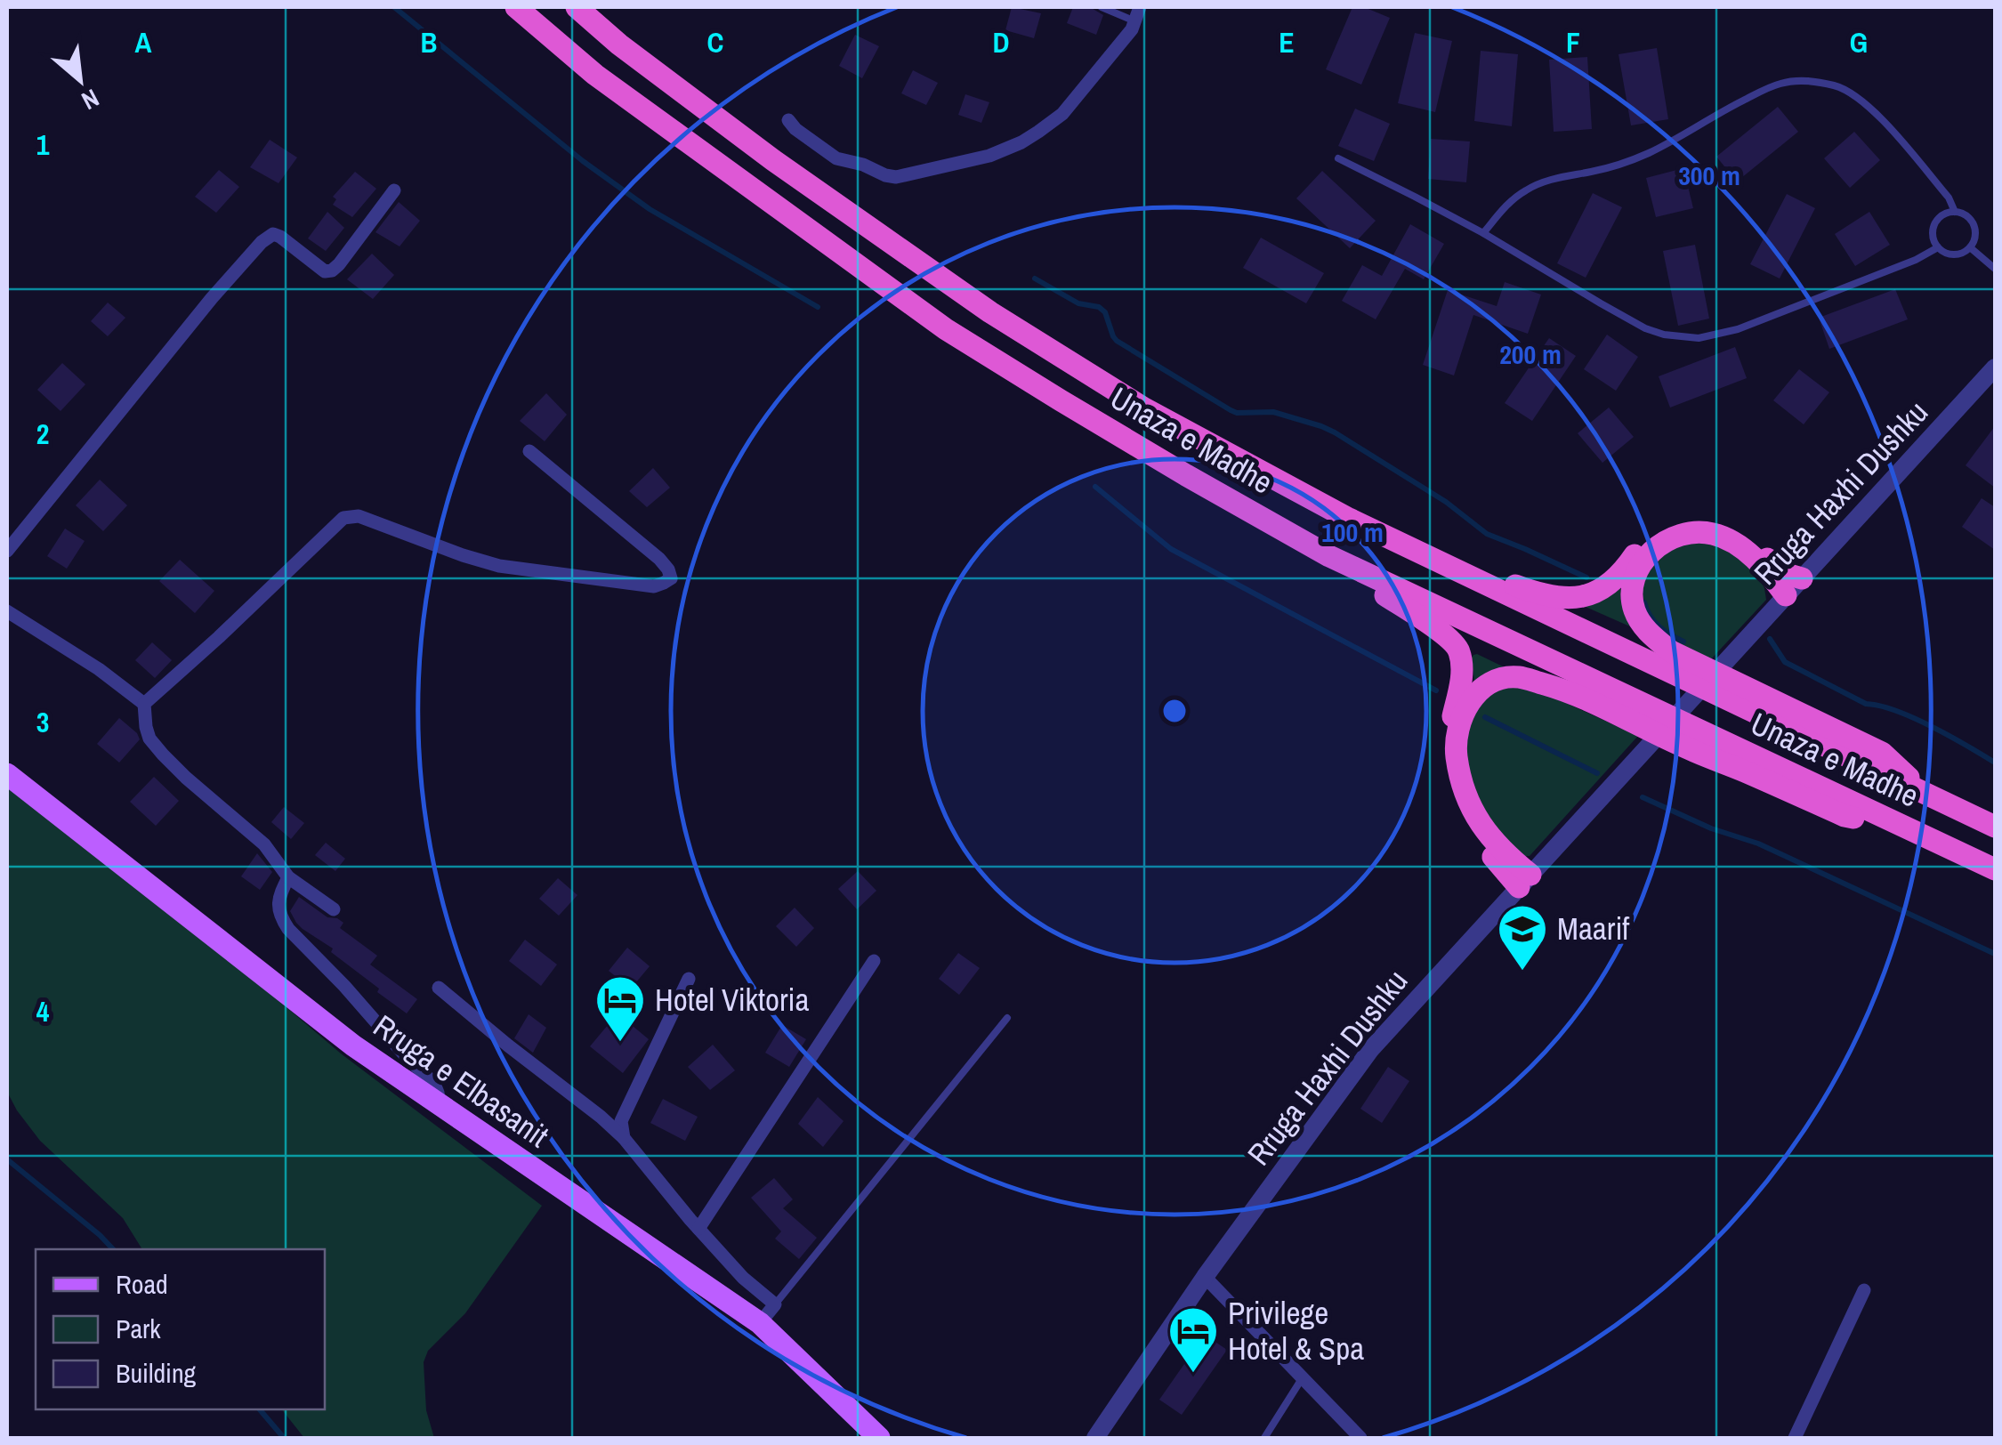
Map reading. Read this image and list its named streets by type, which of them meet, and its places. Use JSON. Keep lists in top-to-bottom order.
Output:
{
  "streets": {
    "highway": ["Unaza e Madhe"],
    "main road": ["Rruga e Elbasanit"],
    "street": ["Rruga Haxhi Dushku"]
  },
  "places": {
    "school or university": ["Maarif"],
    "hotel": ["Hotel Viktoria", "Privilege Hotel & Spa"]
  },
  "legend": ["Road", "Park", "Building"],
  "north": "bottom right",
  "grid": {
    "columns": [
      "A",
      "B",
      "C",
      "D",
      "E",
      "F",
      "G"
    ],
    "rows": [
      "1",
      "2",
      "3",
      "4"
    ]
  },
  "rings": ["300 m", "200 m", "100 m"]
}
